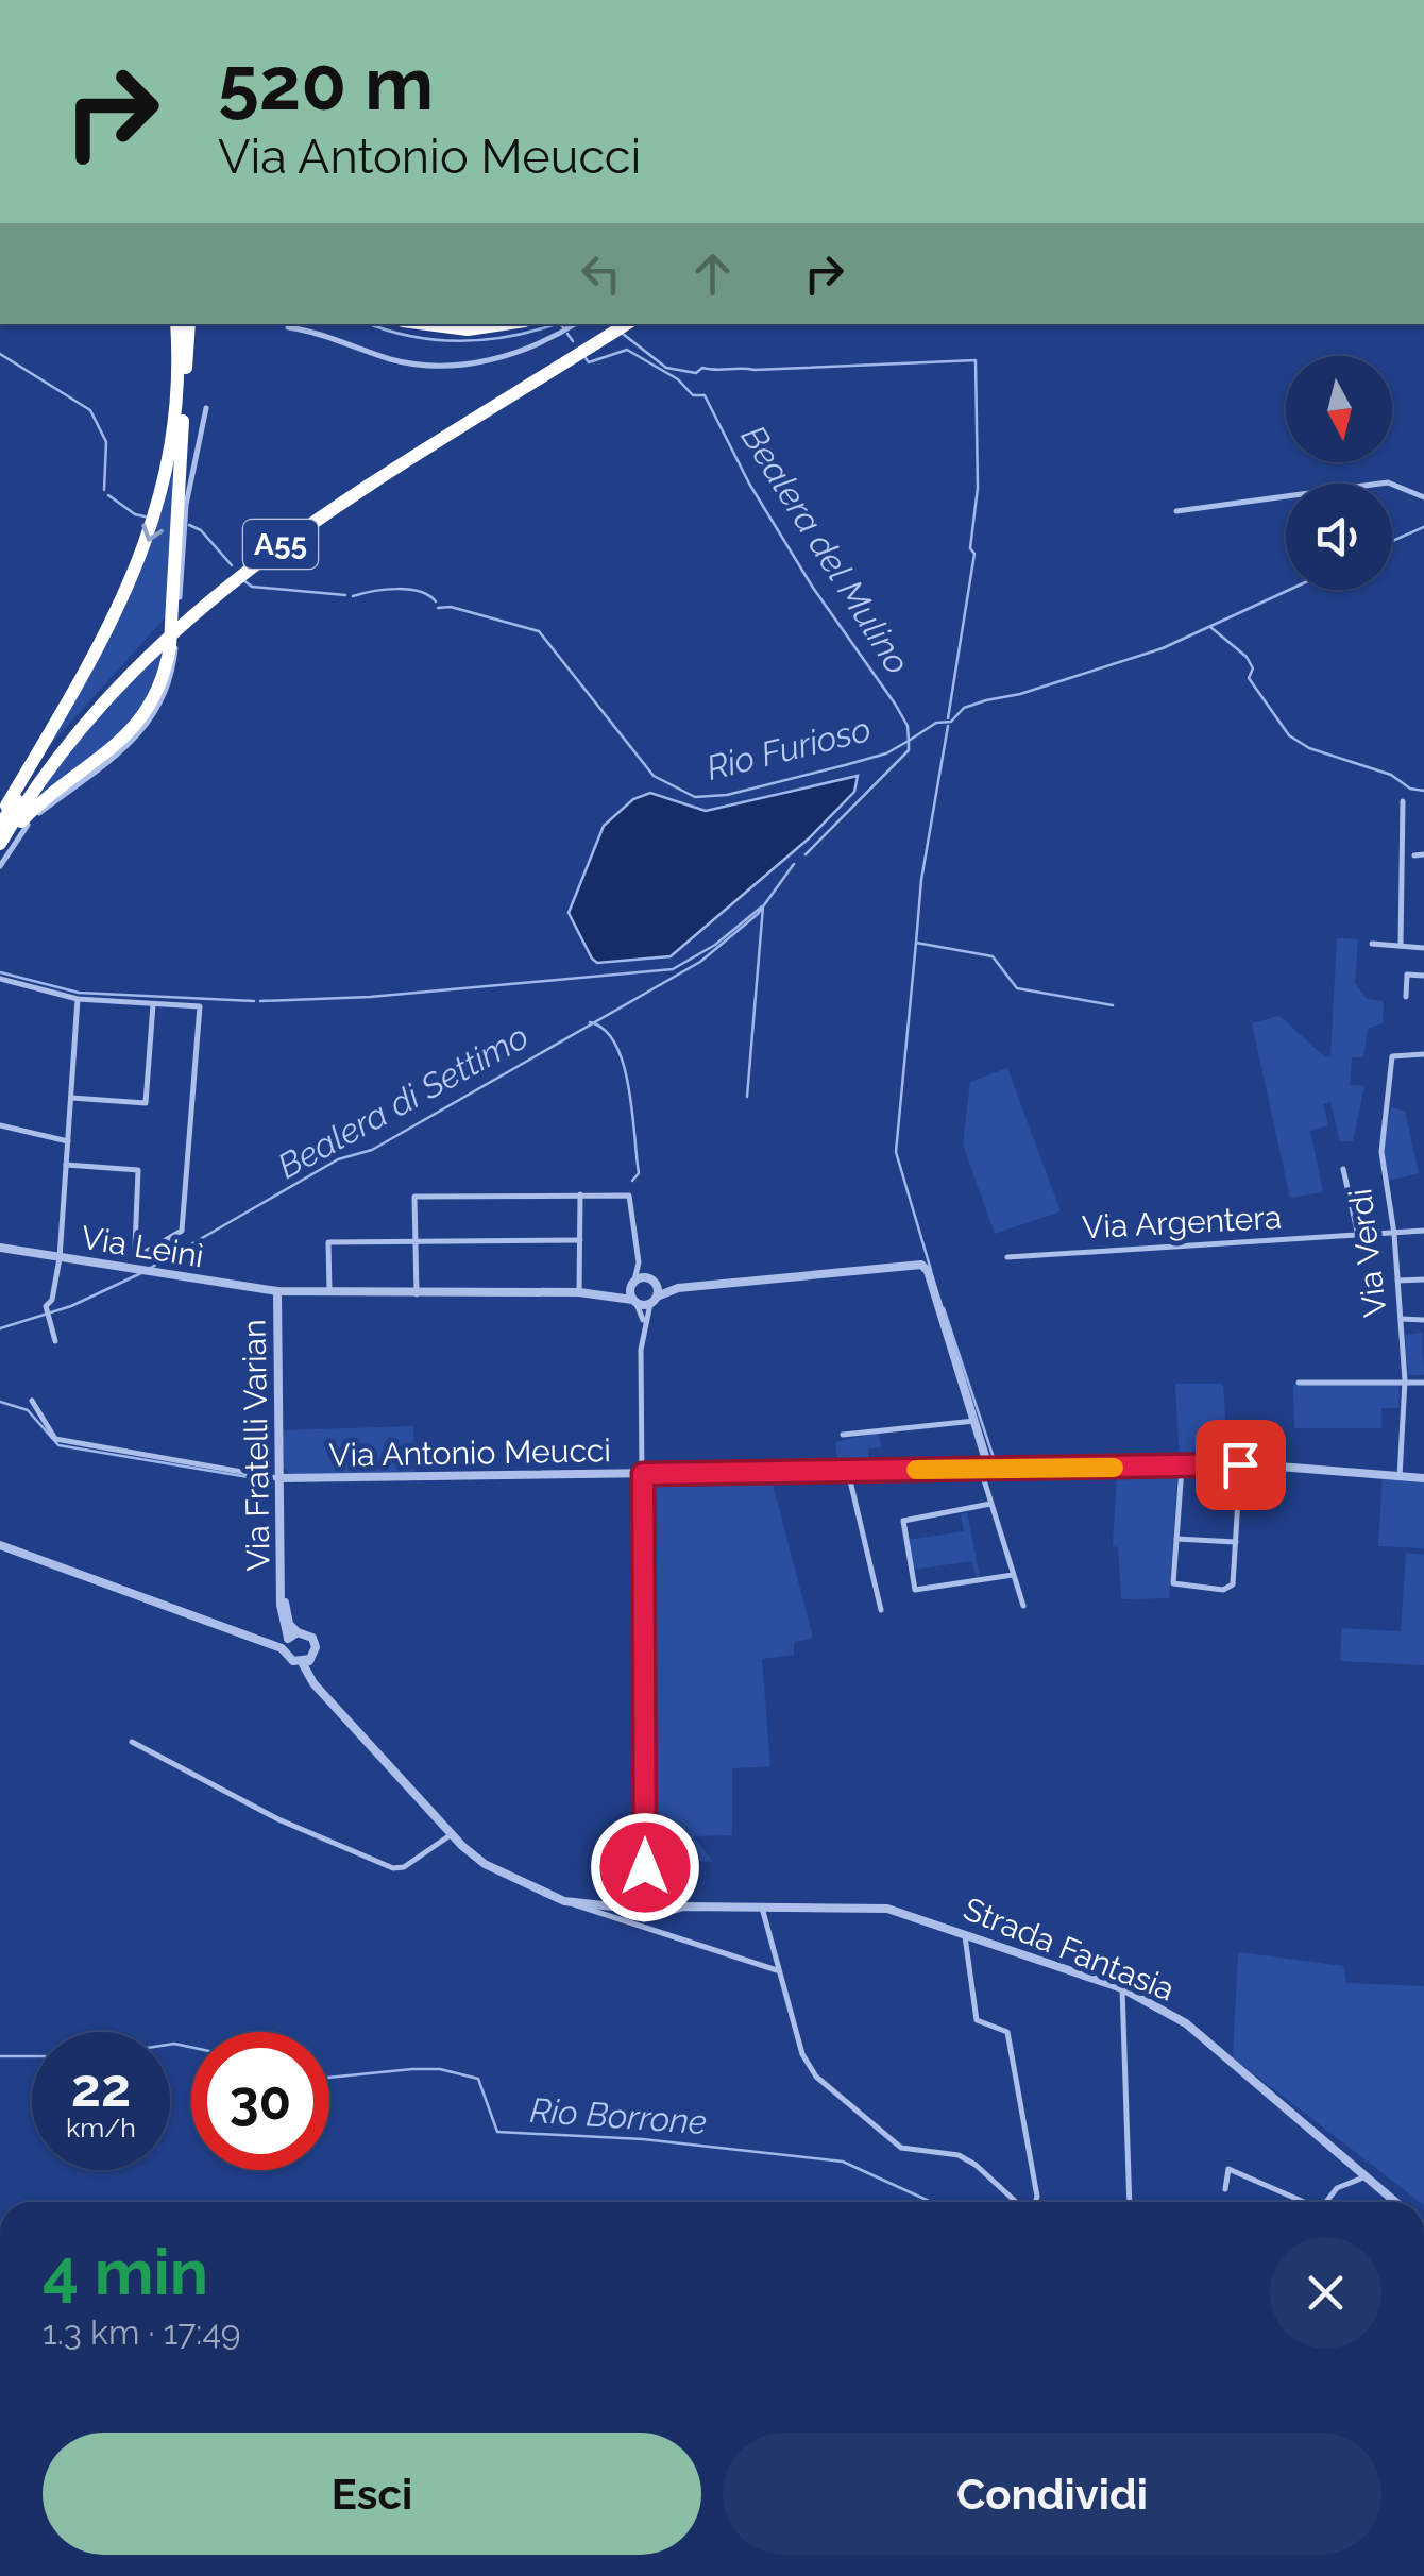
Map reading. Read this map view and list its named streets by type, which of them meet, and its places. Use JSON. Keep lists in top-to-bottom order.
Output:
{
  "streets": {
    "highway": ["A55"],
    "street": [
      "Via Argentera",
      "Via Leinì",
      "Via Verdi",
      "Via Fratelli Varian",
      "Via Antonio Meucci",
      "Strada Fantasia"
    ]
  },
  "crossings": [
    ["Via Argentera", "Via Verdi"],
    ["Via Leinì", "Via Fratelli Varian"],
    ["Via Verdi", "Via Antonio Meucci"],
    ["Via Fratelli Varian", "Via Antonio Meucci"]
  ],
  "water": [
    "Bealera del Mulino",
    "Rio Furioso",
    "Bealera di Settimo",
    "Rio Borrone"
  ],
  "north": "bottom",
  "page": {
    "turn": ["520 m", "Via Antonio Meucci"],
    "speed": "22 km/h",
    "limit": "30",
    "heading": ["4 min", "1.3 km · 17:49"],
    "buttons": ["Esci", "Condividi"]
  }
}
